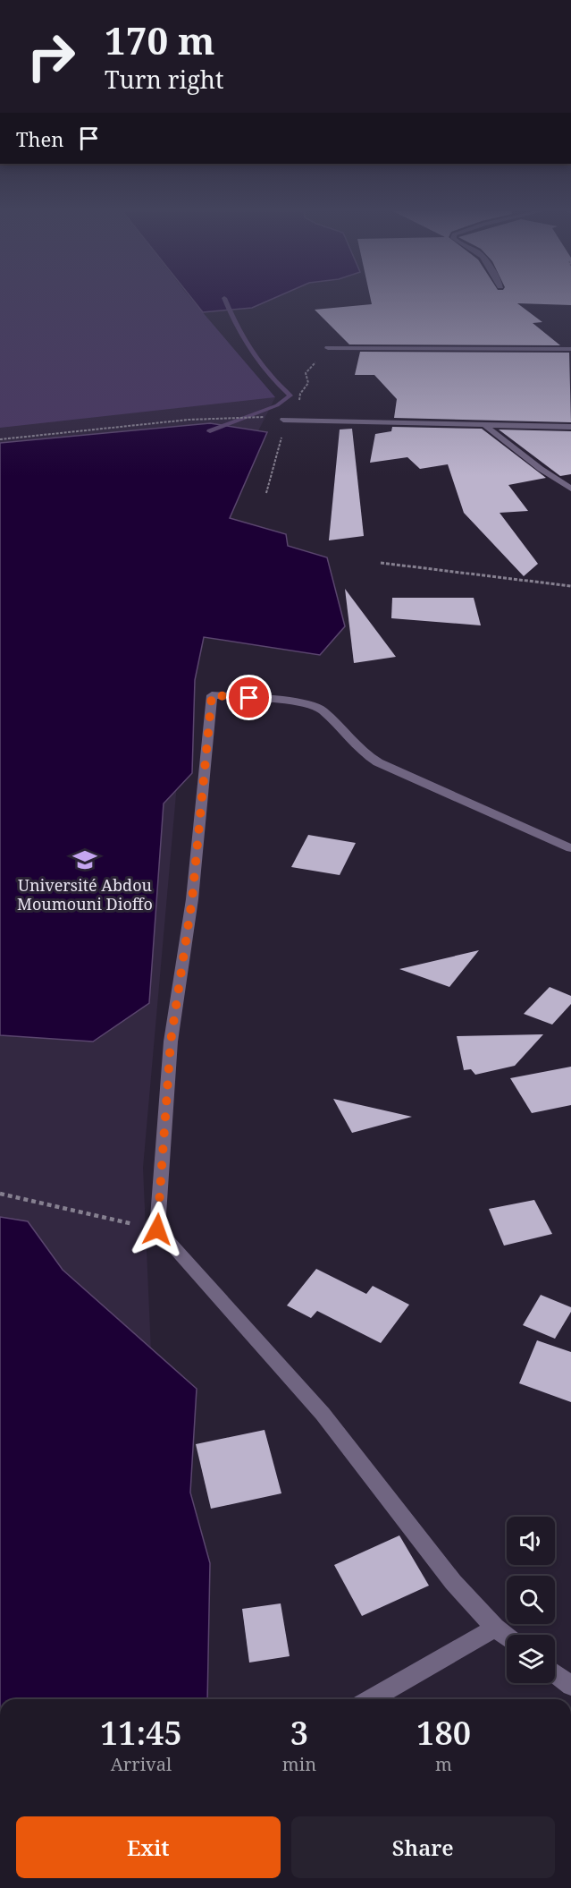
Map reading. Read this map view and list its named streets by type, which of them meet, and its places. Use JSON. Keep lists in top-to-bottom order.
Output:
{
  "places": {
    "school or university": ["Université Abdou Moumouni Dioffo"]
  },
  "page": {
    "turn": ["170 m", "Turn right"],
    "then": "Then",
    "eta": [
      "11:45",
      "Arrival",
      "3",
      "min",
      "180",
      "m"
    ],
    "buttons": ["Exit", "Share"]
  }
}
